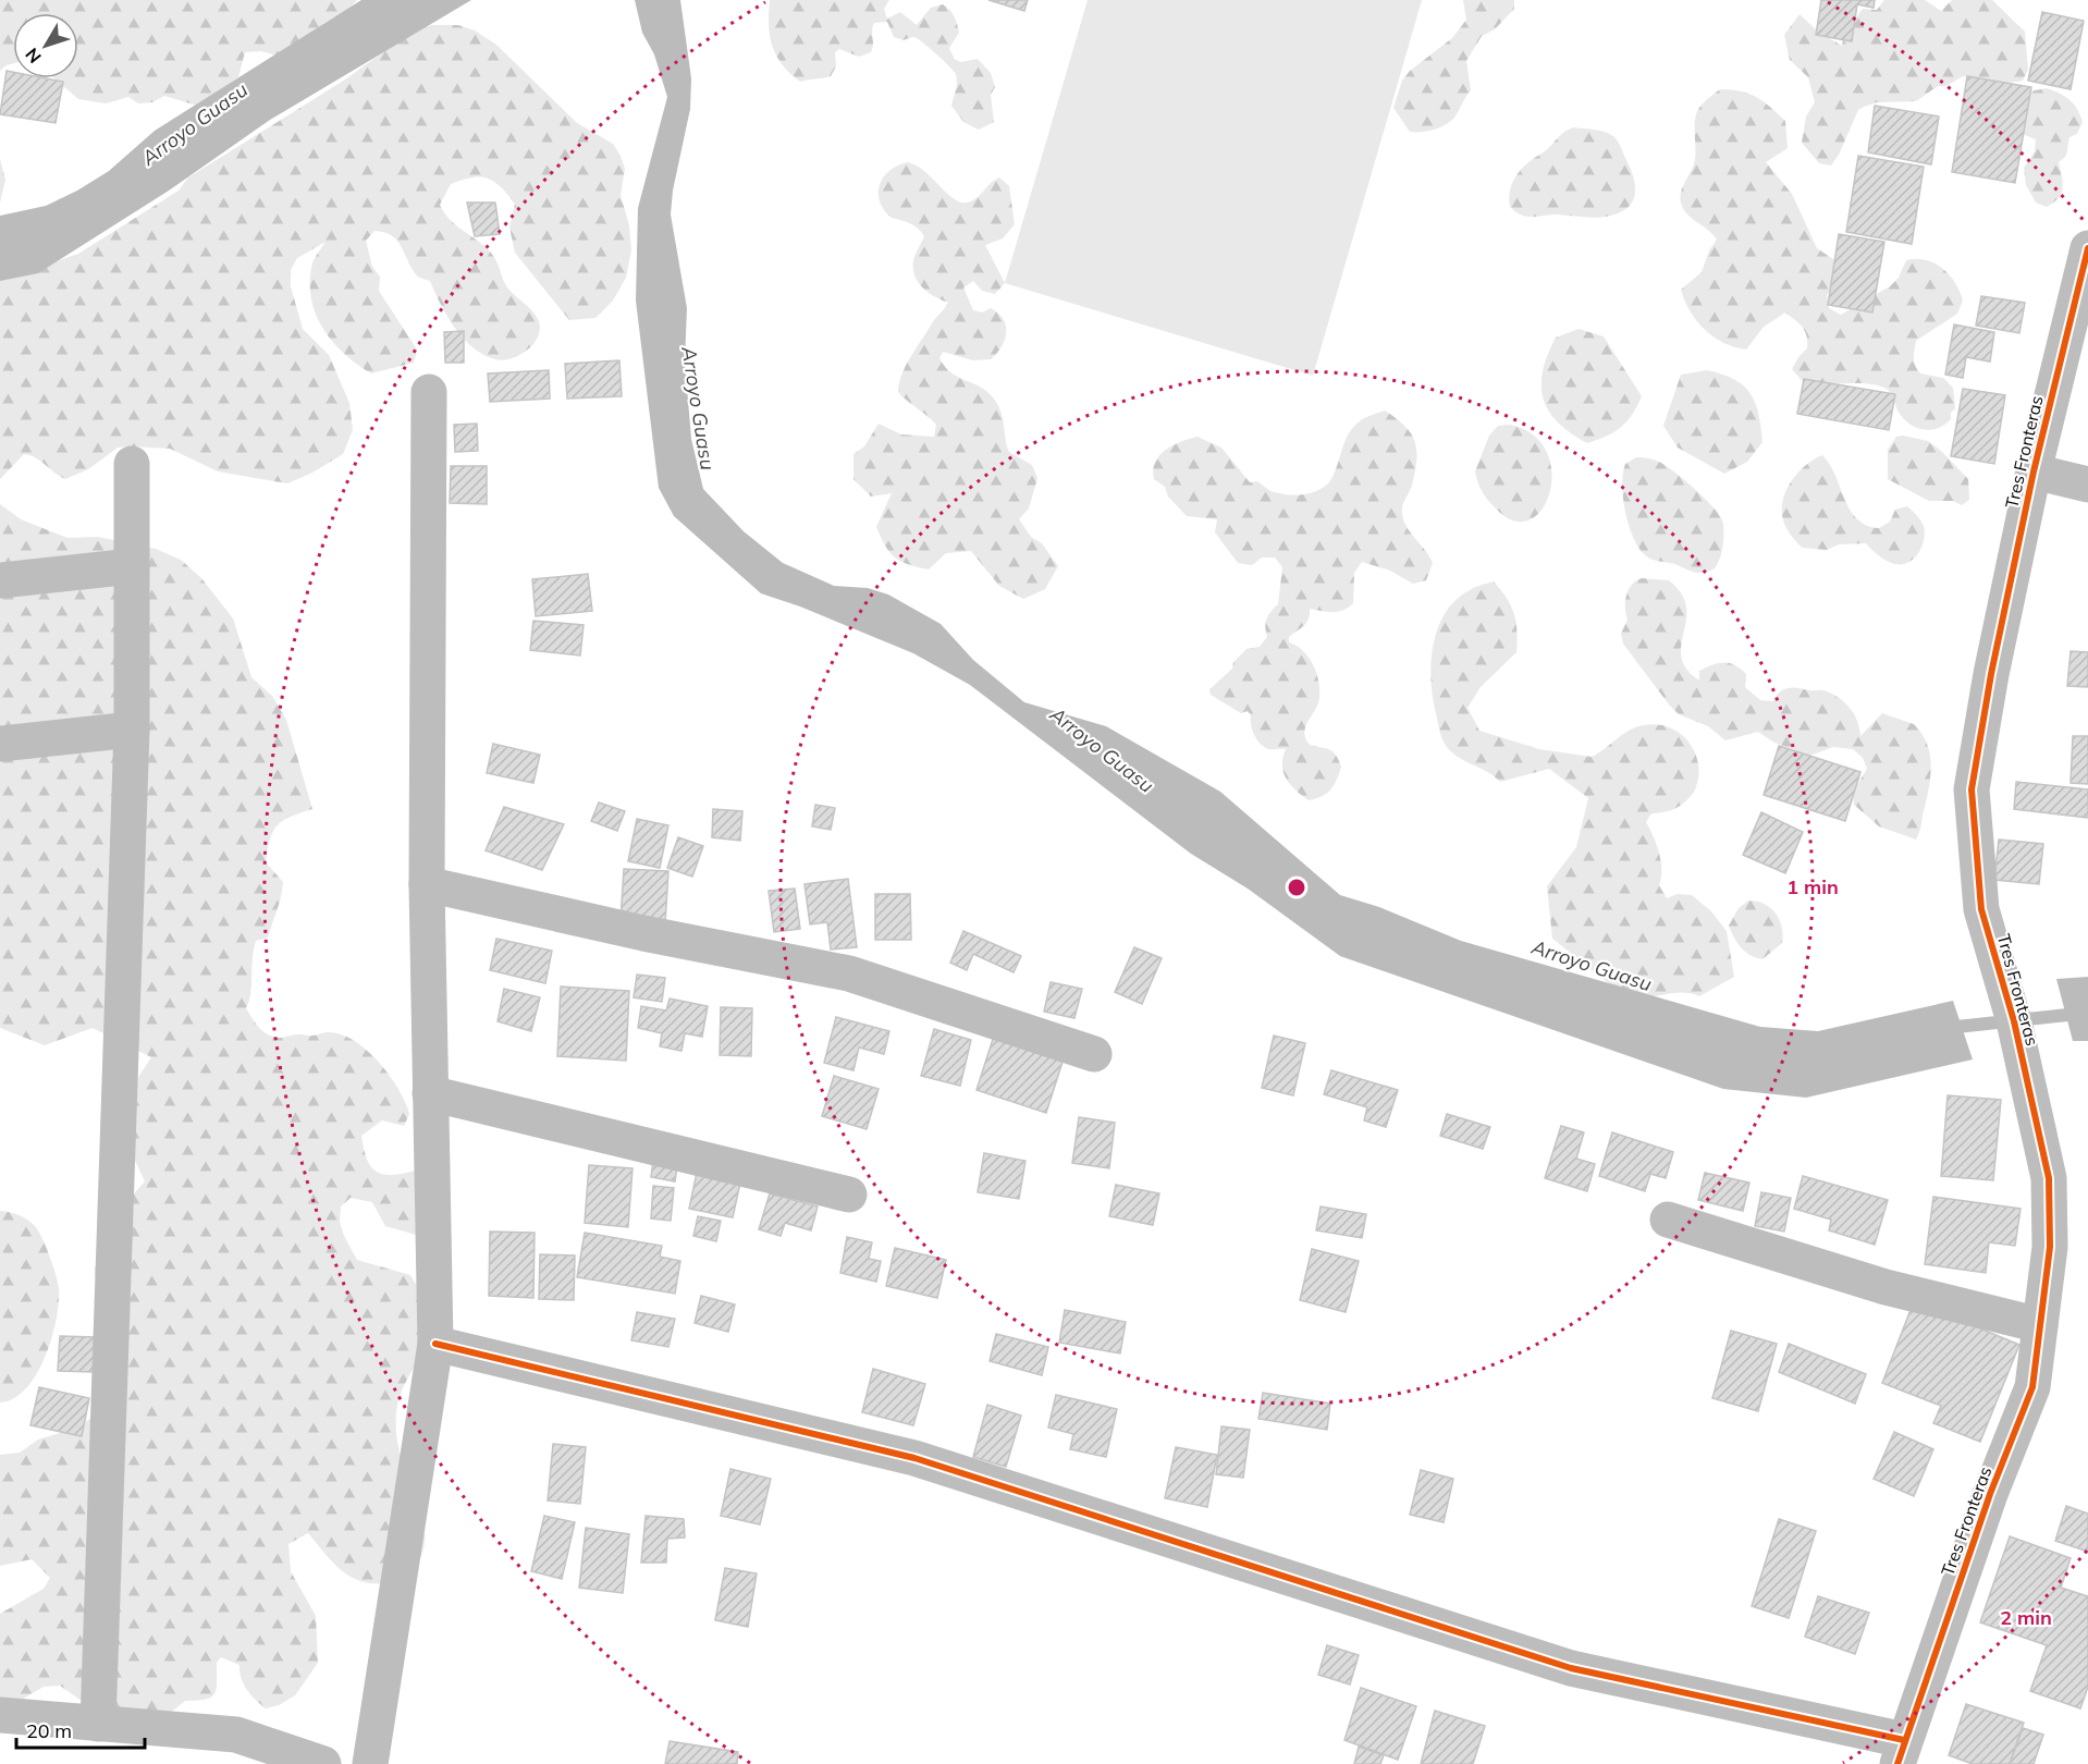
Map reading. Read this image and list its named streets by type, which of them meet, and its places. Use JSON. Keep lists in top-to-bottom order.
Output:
{
  "streets": {
    "street": ["Tres Fronteras"]
  },
  "water": ["Arroyo Guasu"],
  "scale_bar": "20 m",
  "north": "bottom left",
  "rings": ["1 min", "2 min"]
}
